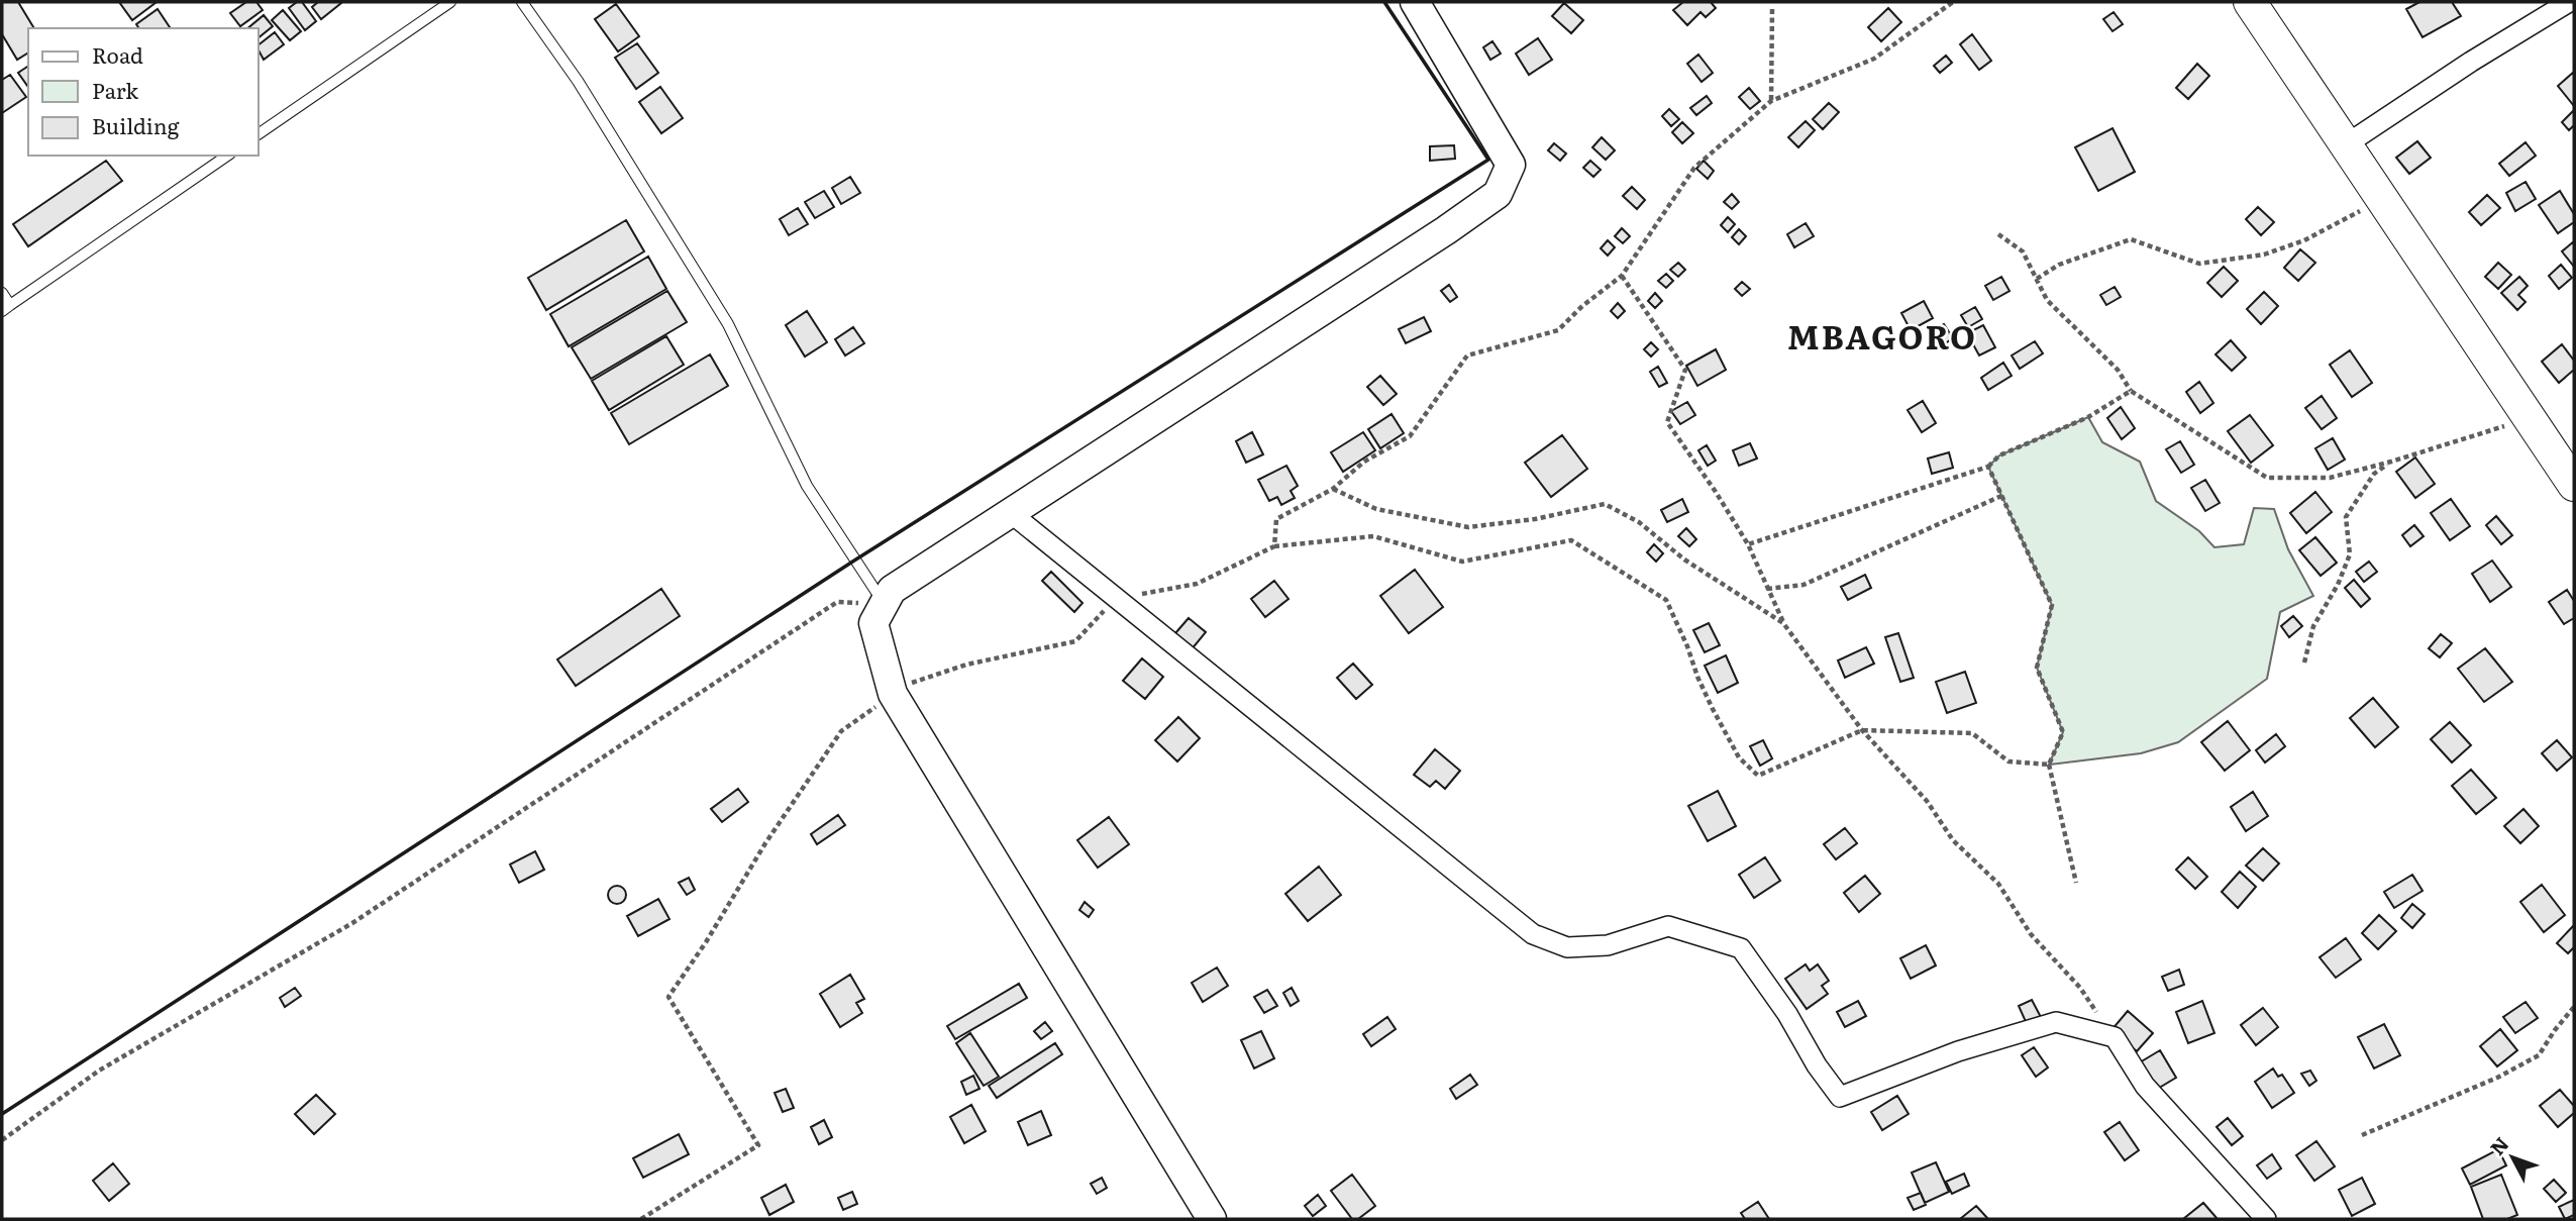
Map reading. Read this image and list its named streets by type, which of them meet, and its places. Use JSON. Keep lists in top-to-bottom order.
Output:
{
  "districts": ["MBAGORO"],
  "legend": ["Road", "Park", "Building"],
  "north": "top left"
}
